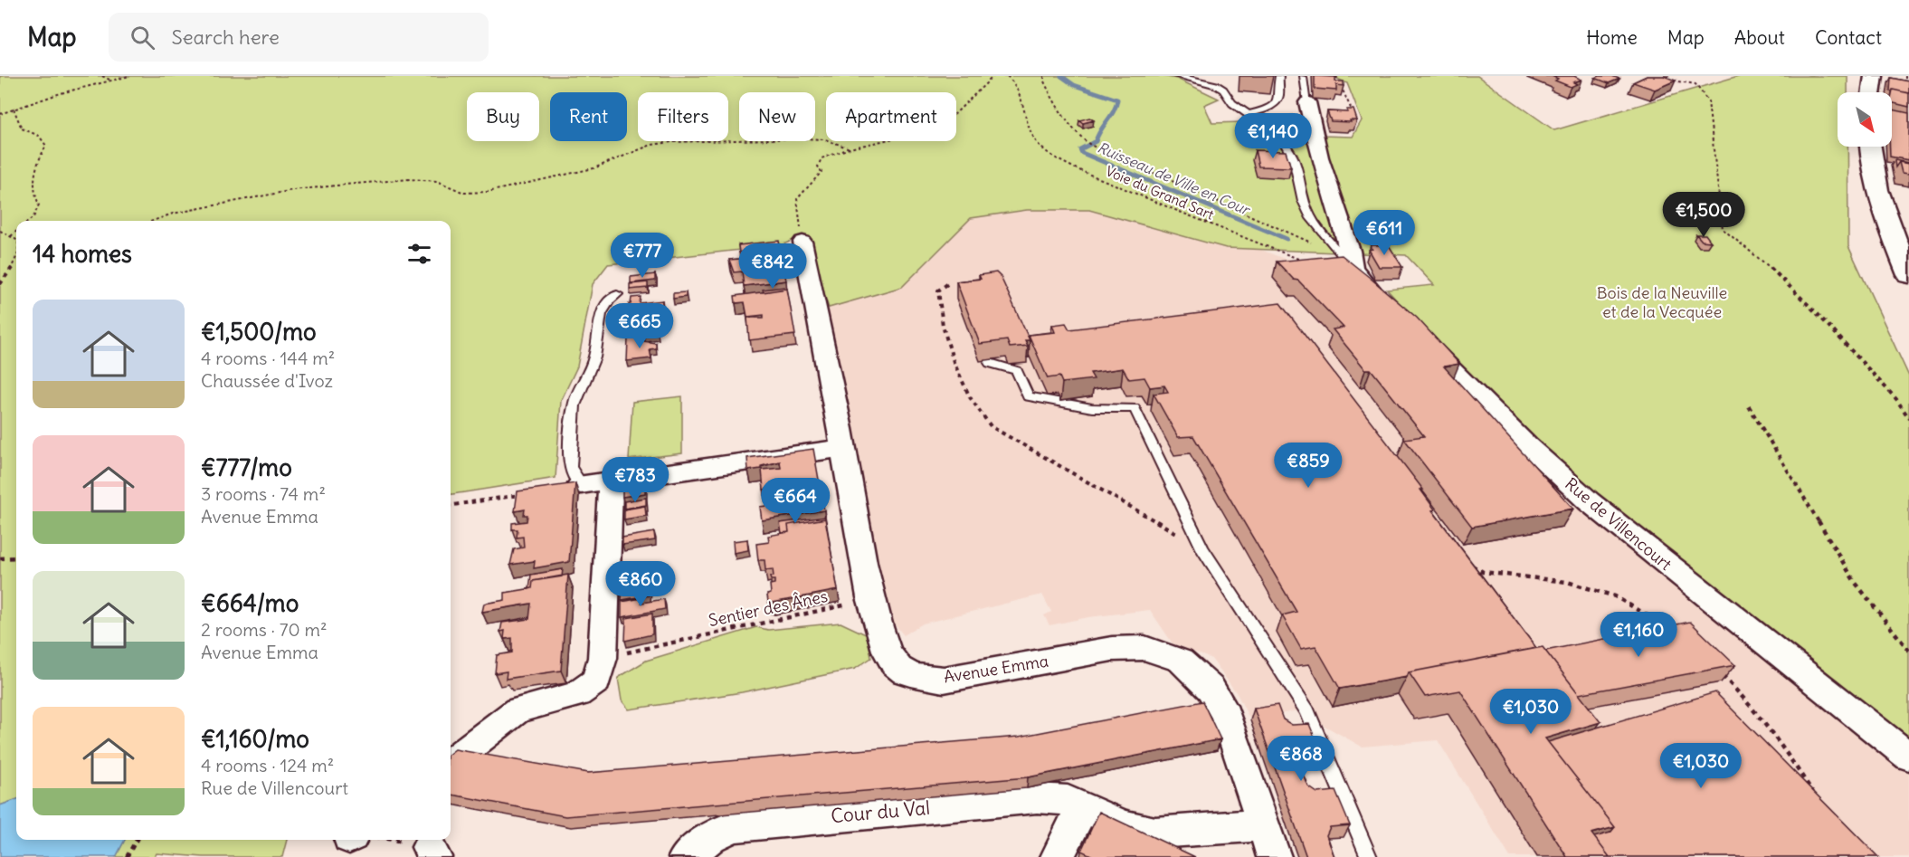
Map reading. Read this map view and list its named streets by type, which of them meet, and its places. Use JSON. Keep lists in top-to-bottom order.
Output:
{
  "streets": {
    "street": ["Rue de Villencourt", "Avenue Emma", "Cour du Val"],
    "path": ["Voie du Grand Sart", "Sentier des Ânes"]
  },
  "crossings": [
    ["Avenue Emma", "Cour du Val"]
  ],
  "water": ["Ruisseau de Ville en Cour"],
  "parks": ["Bois de la Neuville et de la Vecquée"],
  "north": "bottom right",
  "page": {
    "header": "Map",
    "search": "Search here",
    "nav": [
      "Home",
      "Map",
      "About",
      "Contact"
    ],
    "chip": [
      "Buy",
      "Rent",
      "Filters",
      "New",
      "Apartment"
    ],
    "price": [
      "€1,140",
      "€1,500",
      "€611",
      "€777",
      "€842",
      "€665",
      "€859",
      "€783",
      "€664",
      "€860",
      "€1,160",
      "€1,030",
      "€868",
      "€1,030"
    ],
    "heading": "14 homes",
    "list": [
      {
        "name": "€1,500/mo",
        "note": "4 rooms · 144 m² · Chaussée d'Ivoz"
      },
      {
        "name": "€777/mo",
        "note": "3 rooms · 74 m² · Avenue Emma"
      },
      {
        "name": "€664/mo",
        "note": "2 rooms · 70 m² · Avenue Emma"
      },
      {
        "name": "€1,160/mo",
        "note": "4 rooms · 124 m² · Rue de Villencourt"
      }
    ]
  }
}
